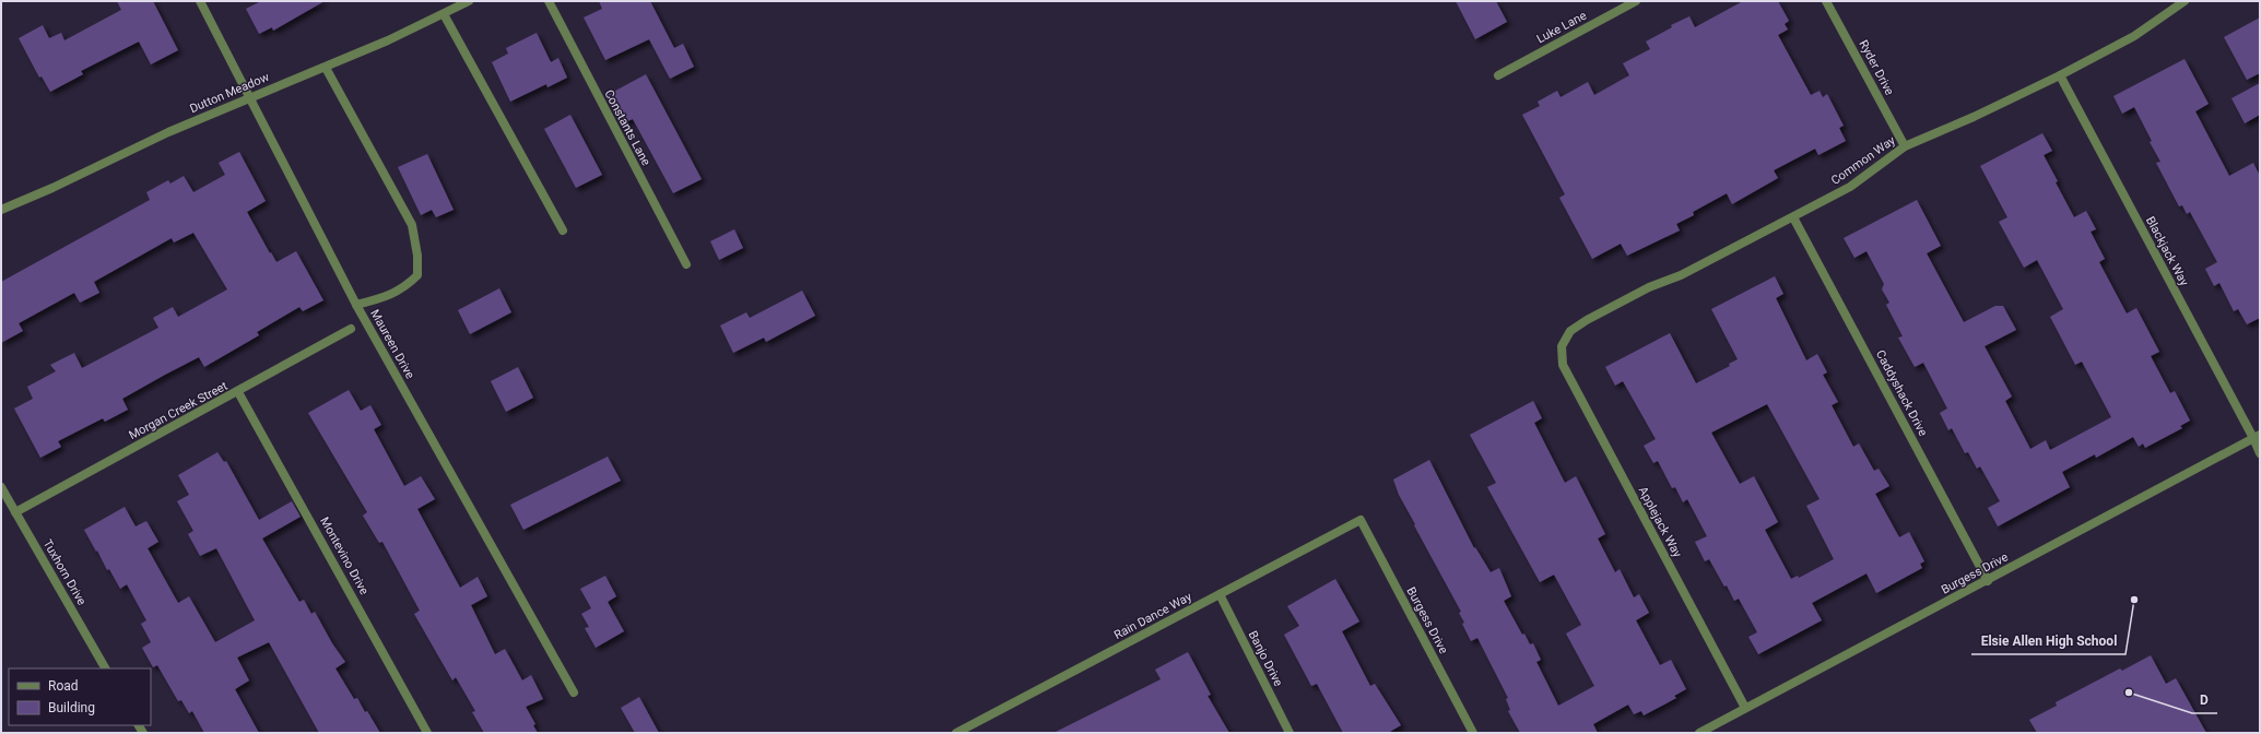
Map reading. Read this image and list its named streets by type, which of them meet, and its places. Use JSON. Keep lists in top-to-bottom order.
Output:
{
  "streets": {
    "street": [
      "Luke Lane",
      "Ryder Drive",
      "Dutton Meadow",
      "Constants Lane",
      "Common Way",
      "Blackjack Way",
      "Maureen Drive",
      "Caddyshack Drive",
      "Morgan Creek Street",
      "Applejack Way",
      "Montevino Drive",
      "Tuxhorn Drive",
      "Burgess Drive",
      "Rain Dance Way",
      "Banjo Drive"
    ]
  },
  "crossings": [
    ["Ryder Drive", "Common Way"],
    ["Dutton Meadow", "Maureen Drive"],
    ["Common Way", "Blackjack Way"],
    ["Common Way", "Caddyshack Drive"],
    ["Common Way", "Applejack Way"],
    ["Blackjack Way", "Burgess Drive"],
    ["Caddyshack Drive", "Burgess Drive"],
    ["Morgan Creek Street", "Montevino Drive"],
    ["Morgan Creek Street", "Tuxhorn Drive"],
    ["Applejack Way", "Burgess Drive"],
    ["Burgess Drive", "Rain Dance Way"],
    ["Rain Dance Way", "Banjo Drive"]
  ],
  "places": ["Elsie Allen High School", "D"],
  "legend": ["Road", "Building"]
}
